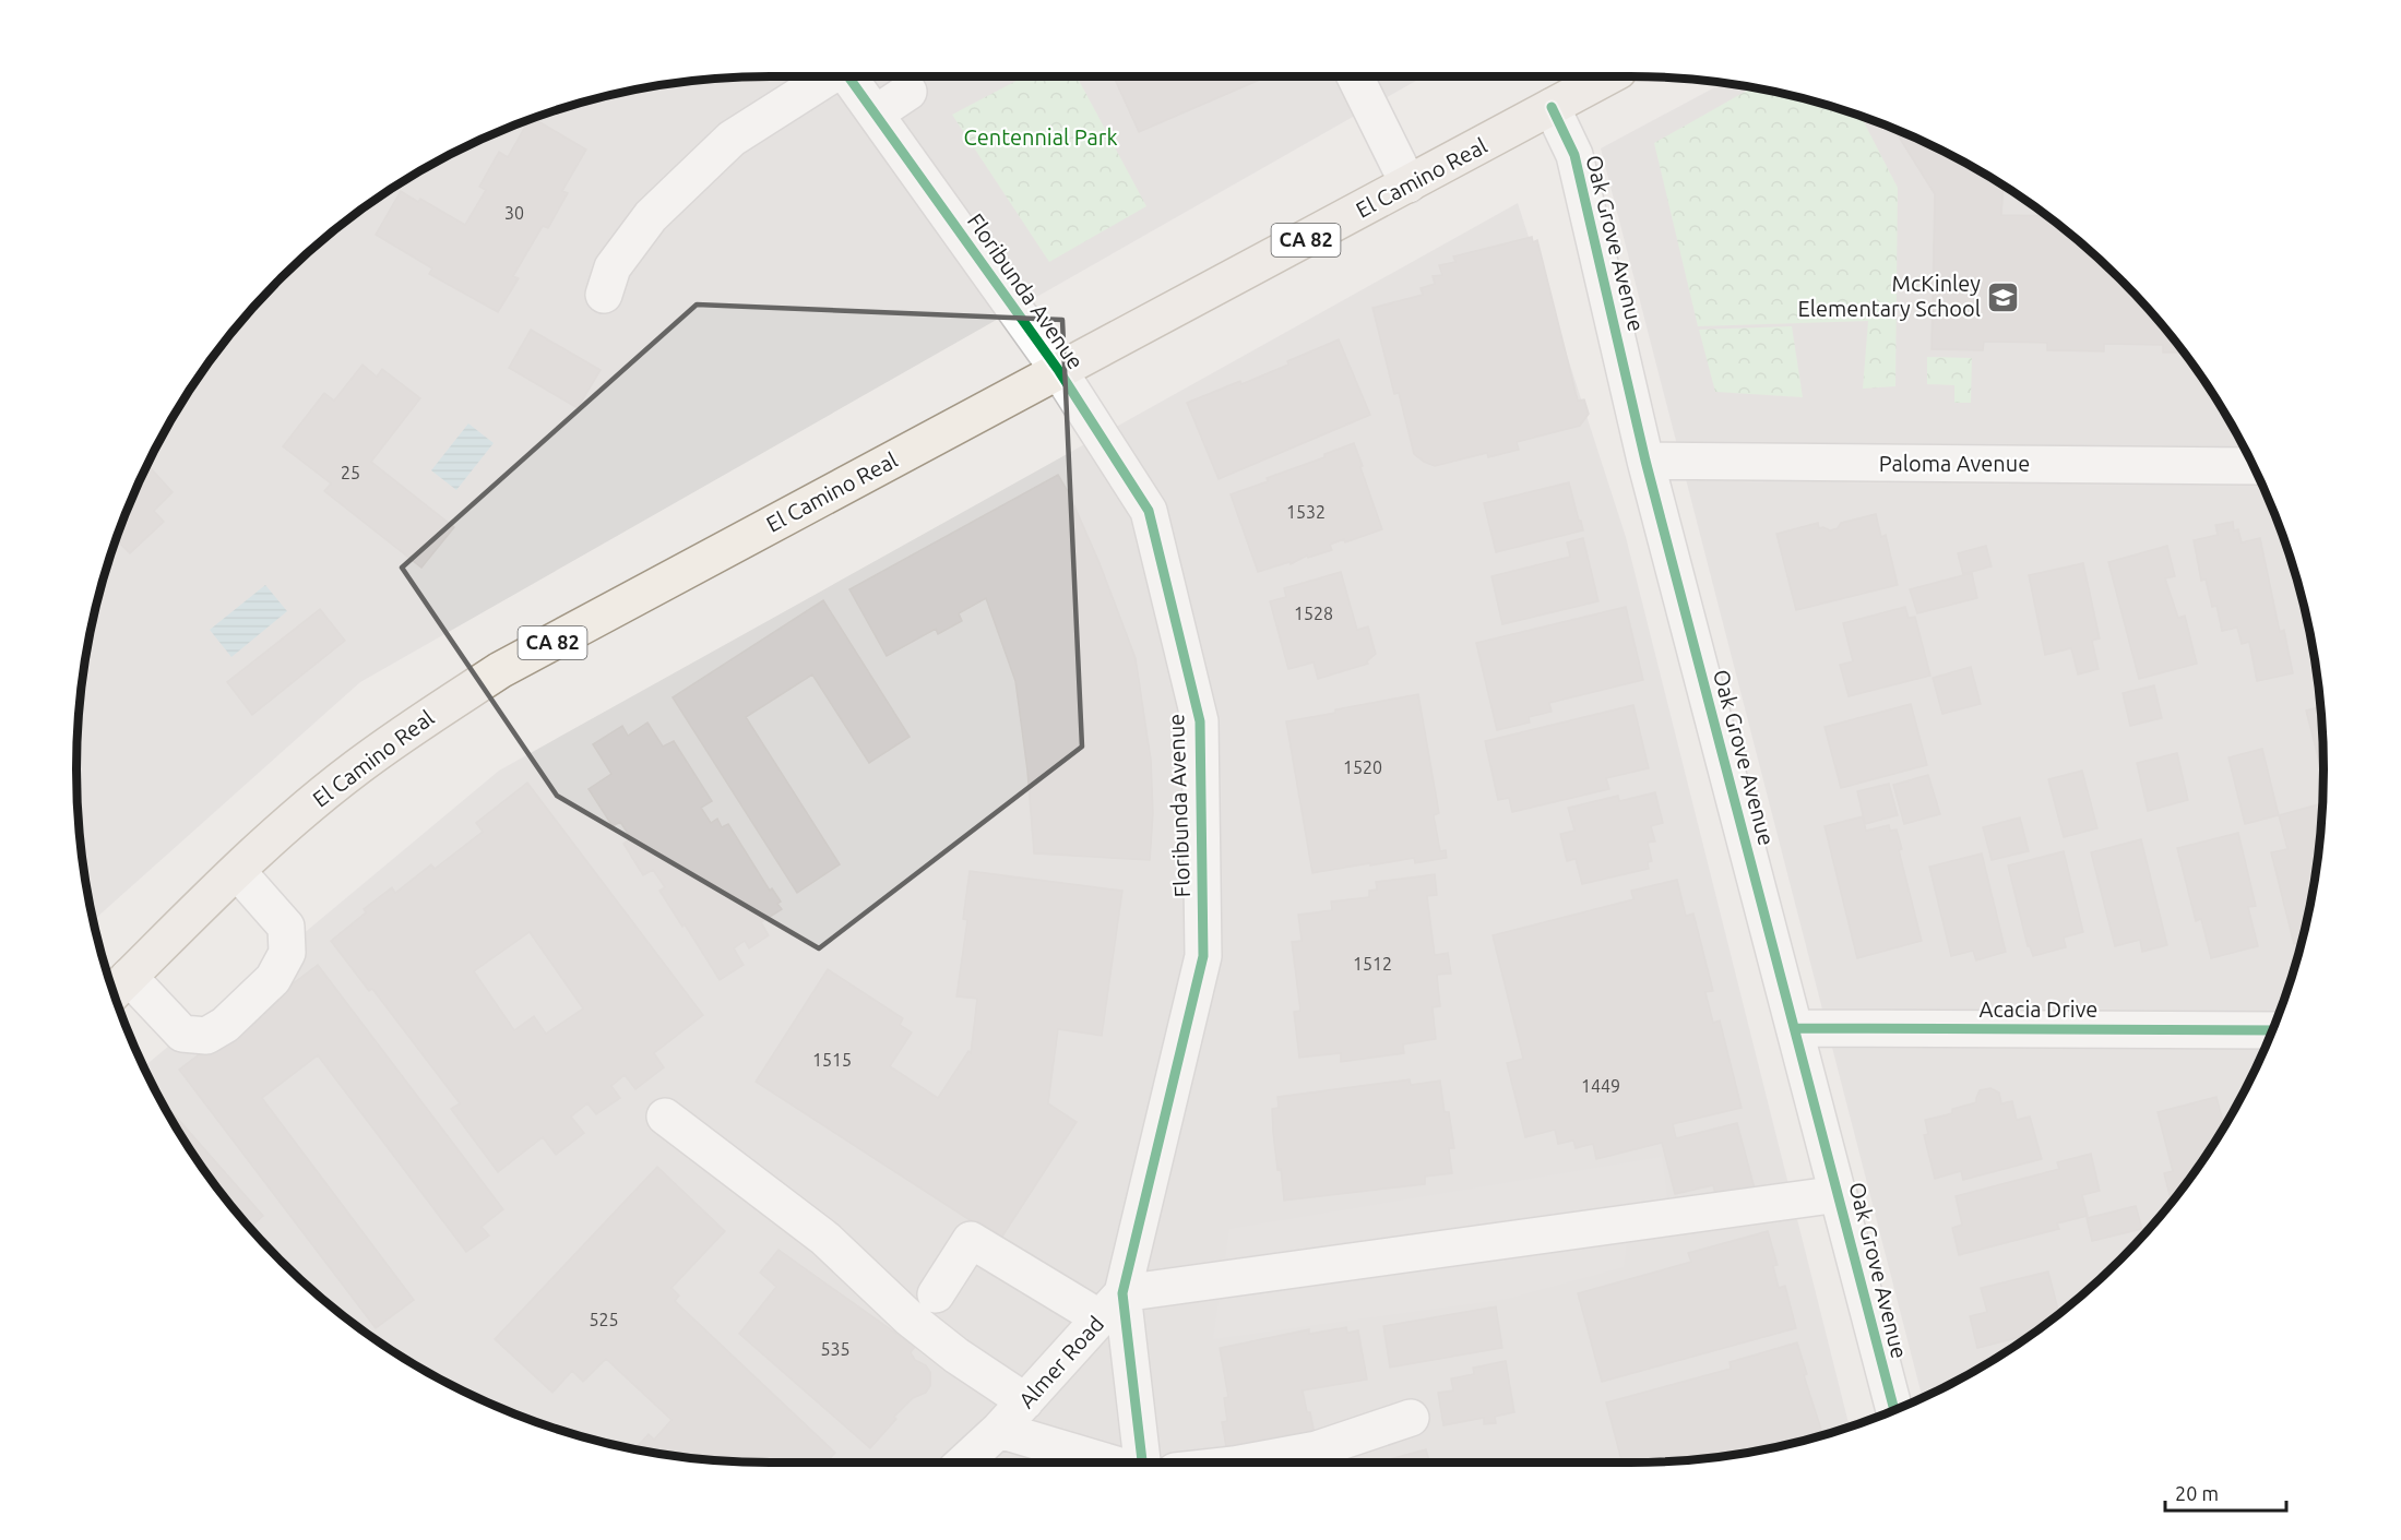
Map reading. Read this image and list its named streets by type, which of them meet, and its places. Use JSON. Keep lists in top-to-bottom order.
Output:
{
  "streets": {
    "main road": ["El Camino Real", "CA 82"],
    "street": [
      "Oak Grove Avenue",
      "Floribunda Avenue",
      "Paloma Avenue",
      "Acacia Drive",
      "Almer Road"
    ]
  },
  "crossings": [
    ["El Camino Real", "Oak Grove Avenue"],
    ["El Camino Real", "Floribunda Avenue"],
    ["Oak Grove Avenue", "Paloma Avenue"],
    ["Oak Grove Avenue", "Acacia Drive"],
    ["Floribunda Avenue", "Almer Road"]
  ],
  "parks": ["Centennial Park"],
  "places": {
    "school or university": ["McKinley Elementary School"]
  },
  "house_numbers": [
    "30",
    "25",
    "1532",
    "1528",
    "1520",
    "1512",
    "1515",
    "1449",
    "525",
    "535"
  ],
  "scale_bar": "20 m"
}
